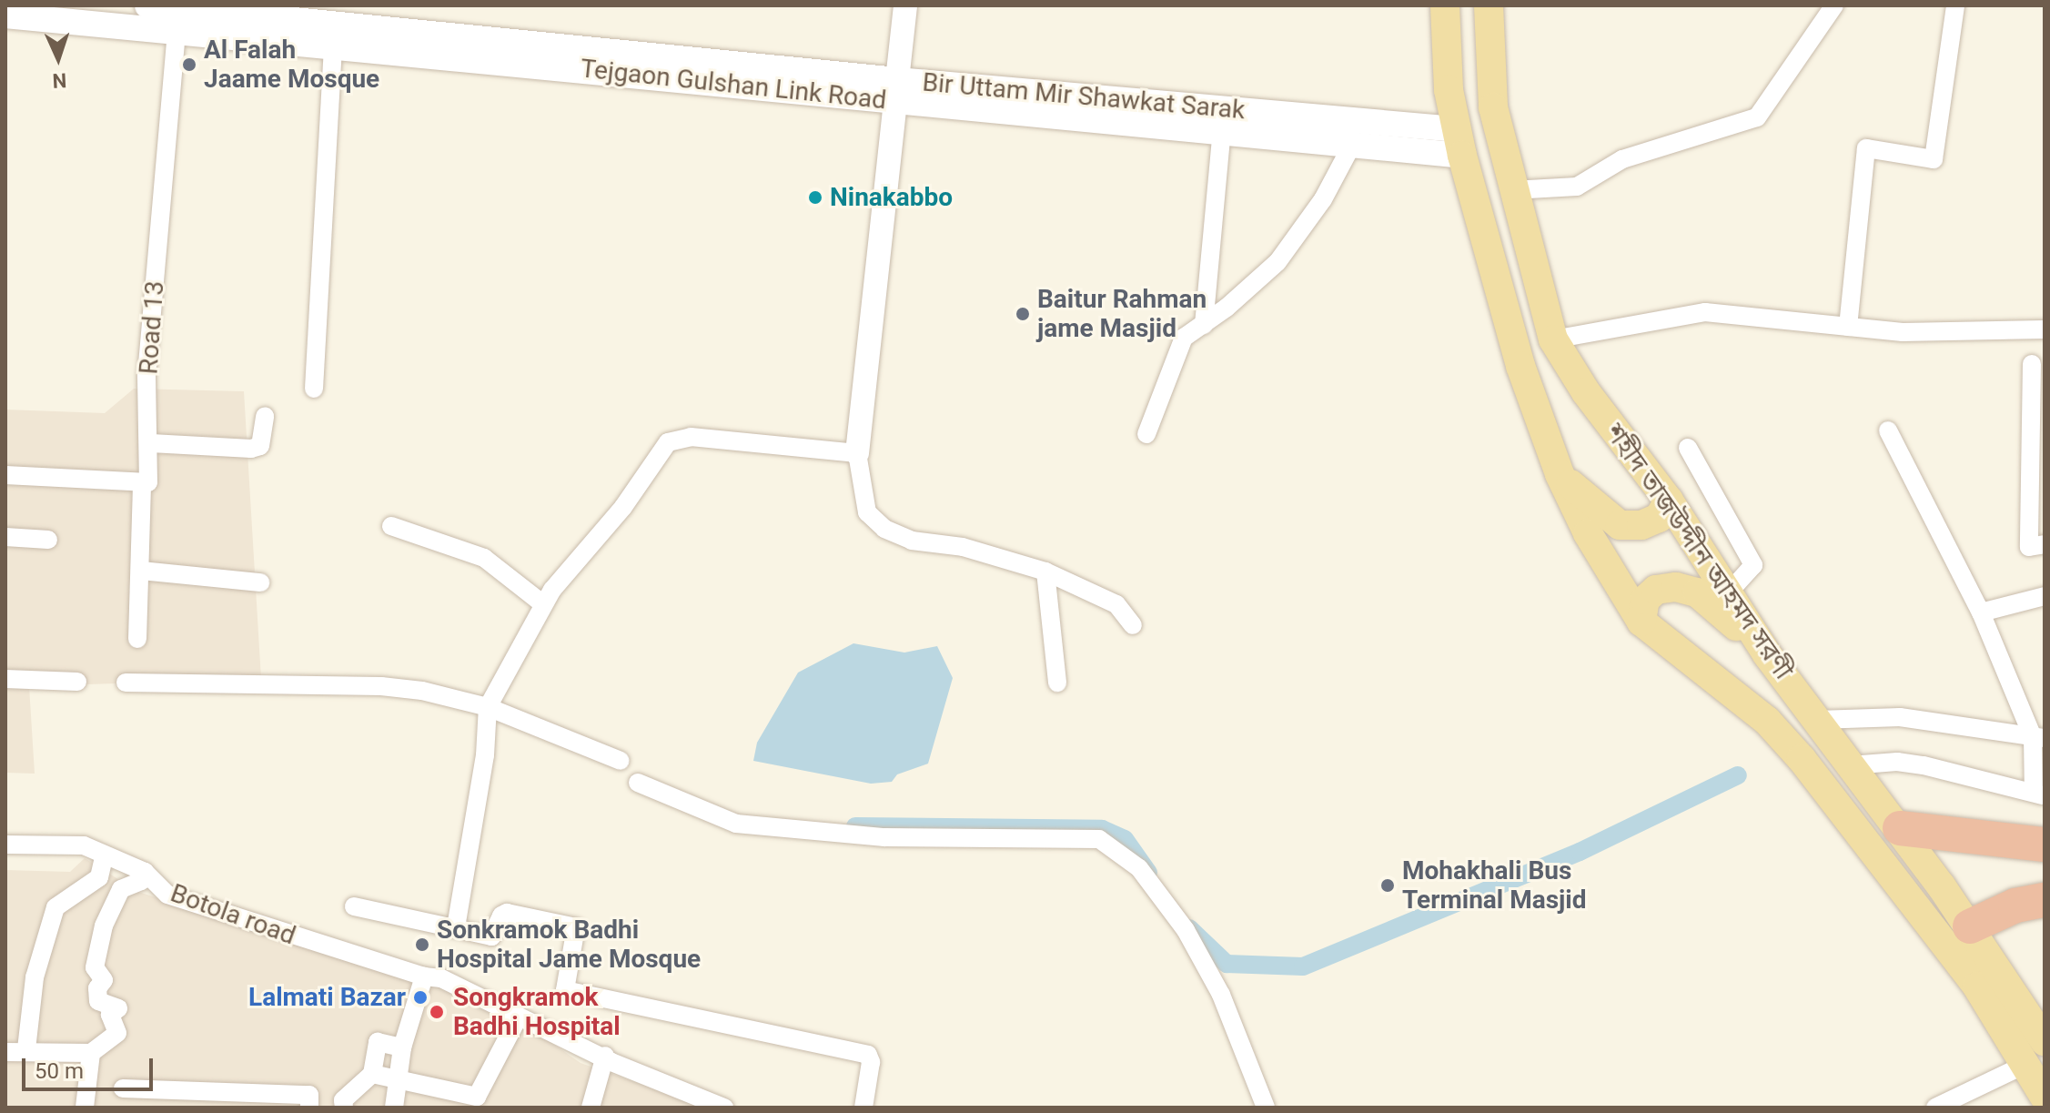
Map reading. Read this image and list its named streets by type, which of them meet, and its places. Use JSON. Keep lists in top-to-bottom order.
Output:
{
  "streets": {
    "main road": ["Tejgaon Gulshan Link Road", "Bir Uttam Mir Shawkat Sarak", "শহীদ তাজউদ্দীন আহমদ সরণী"],
    "street": ["Road 13", "Botola road"]
  },
  "crossings": [
    ["Tejgaon Gulshan Link Road", "Bir Uttam Mir Shawkat Sarak"],
    ["Tejgaon Gulshan Link Road", "Road 13"],
    ["Tejgaon Gulshan Link Road", "শহীদ তাজউদ্দীন আহমদ সরণী"],
    ["Bir Uttam Mir Shawkat Sarak", "Road 13"],
    ["Bir Uttam Mir Shawkat Sarak", "শহীদ তাজউদ্দীন আহমদ সরণী"]
  ],
  "places": [
    "Al Falah Jaame Mosque",
    "Ninakabbo",
    "Baitur Rahman jame Masjid",
    "Mohakhali Bus Terminal Masjid",
    "Sonkramok Badhi Hospital Jame Mosque",
    "Lalmati Bazar",
    "Songkramok Badhi Hospital"
  ],
  "scale_bar": "50 m",
  "north": "bottom"
}
